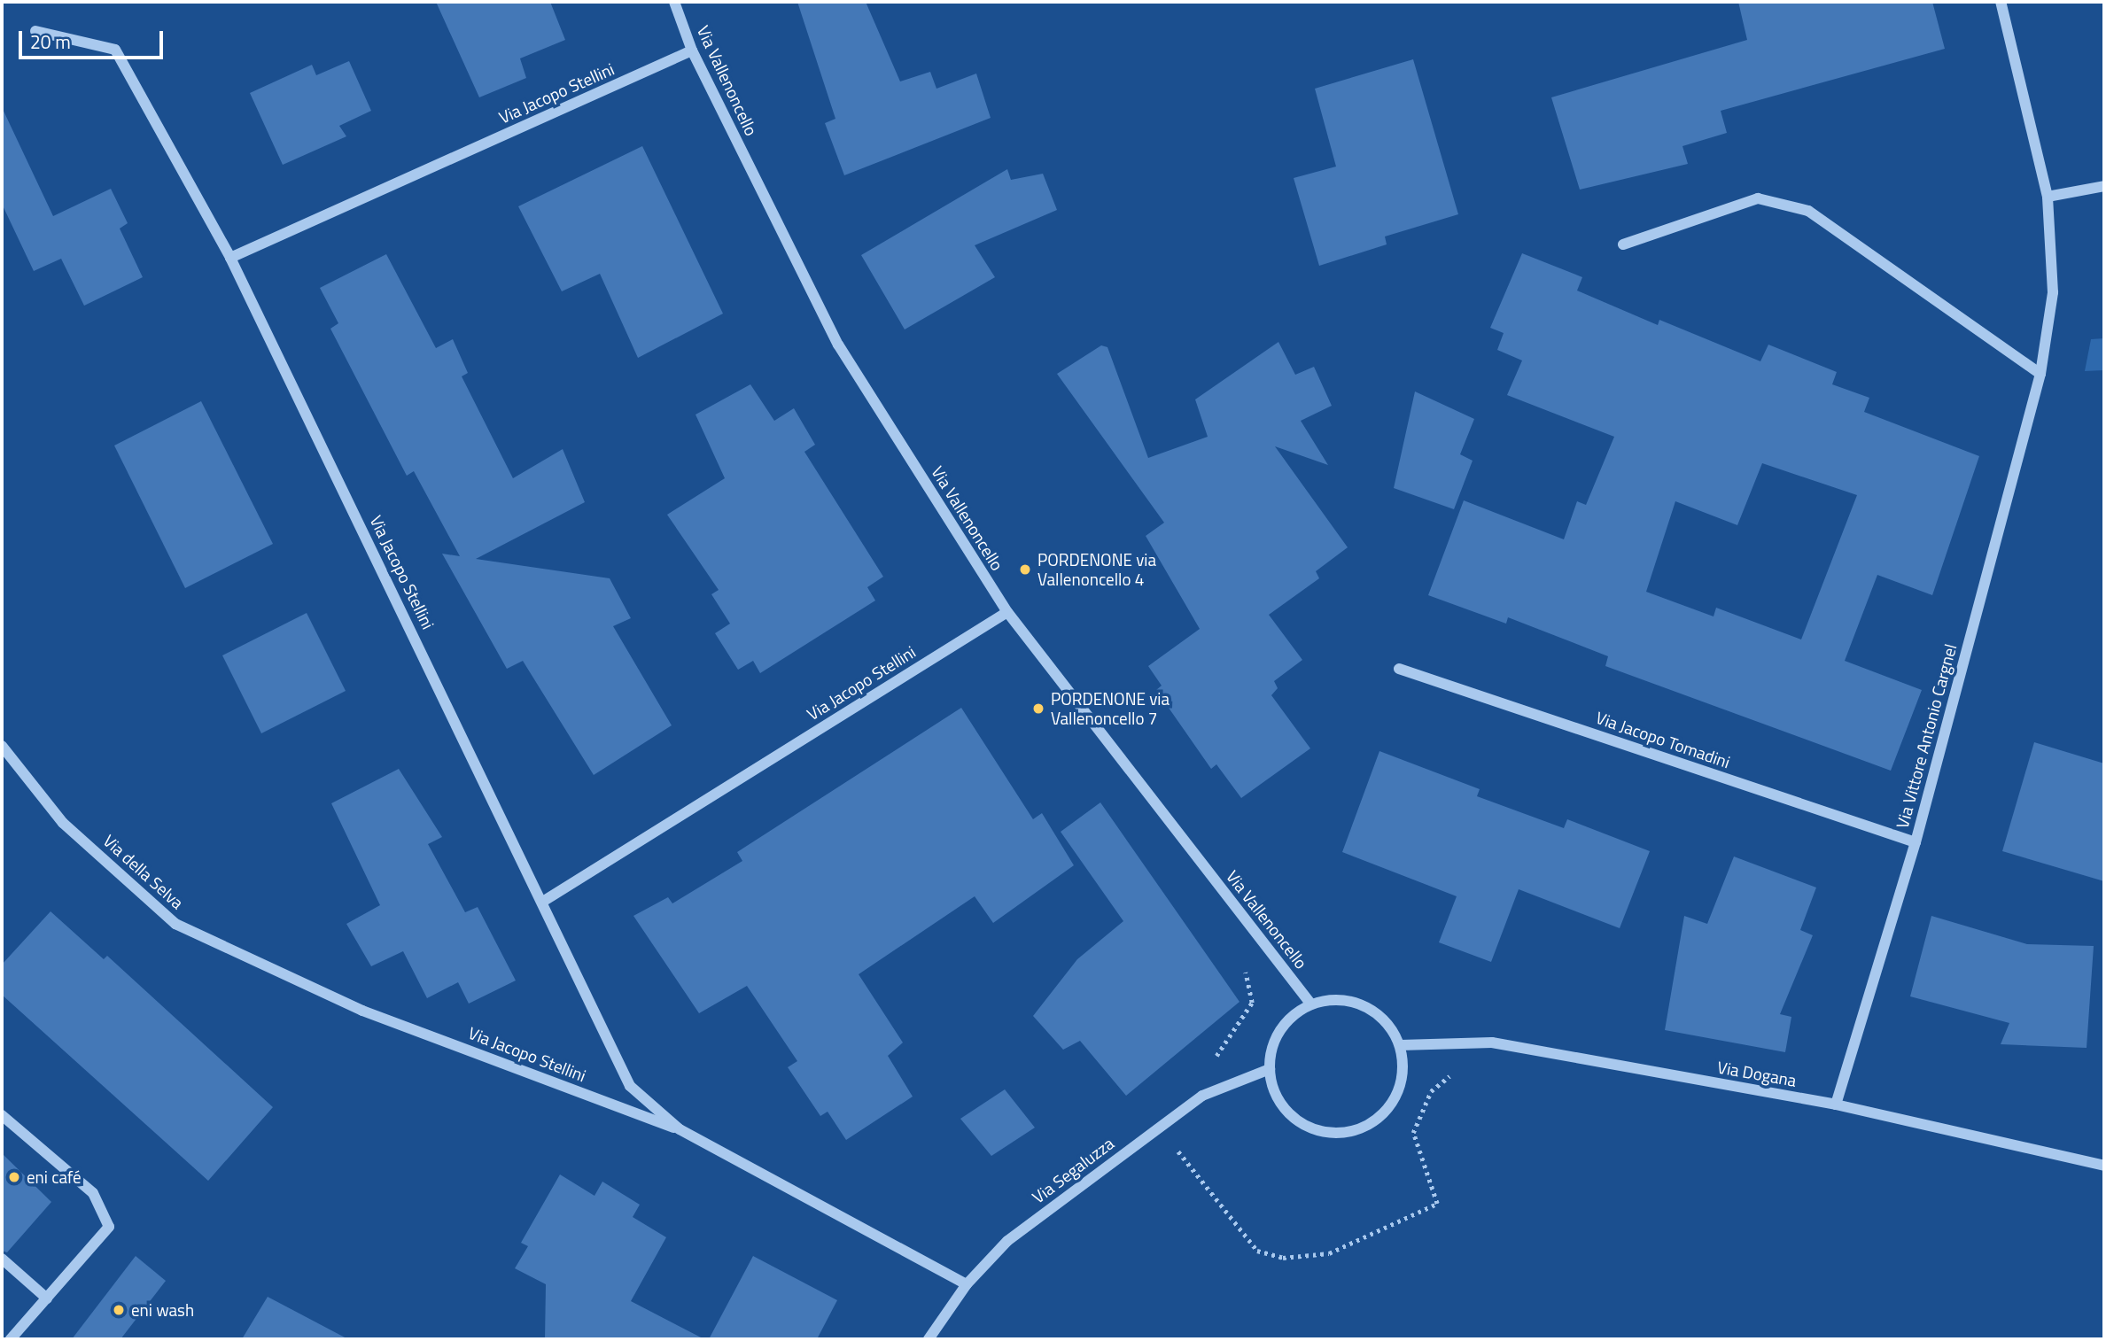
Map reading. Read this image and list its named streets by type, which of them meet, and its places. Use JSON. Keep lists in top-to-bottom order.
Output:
{
  "streets": {
    "street": [
      "Via Vallenoncello",
      "Via Jacopo Stellini",
      "Via Vittore Antonio Cargnel",
      "Via Jacopo Tomadini",
      "Via della Selva",
      "Via Dogana",
      "Via Segaluzza"
    ]
  },
  "crossings": [
    ["Via Vallenoncello", "Via Jacopo Stellini"],
    ["Via Vallenoncello", "Via Dogana"],
    ["Via Vallenoncello", "Via Segaluzza"],
    ["Via Jacopo Stellini", "Via della Selva"],
    ["Via Jacopo Stellini", "Via Segaluzza"],
    ["Via Vittore Antonio Cargnel", "Via Jacopo Tomadini"],
    ["Via Vittore Antonio Cargnel", "Via Dogana"],
    ["Via Dogana", "Via Segaluzza"]
  ],
  "places": [
    "PORDENONE via Vallenoncello 4",
    "PORDENONE via Vallenoncello 7",
    "eni café",
    "eni wash"
  ],
  "scale_bar": "20 m"
}
